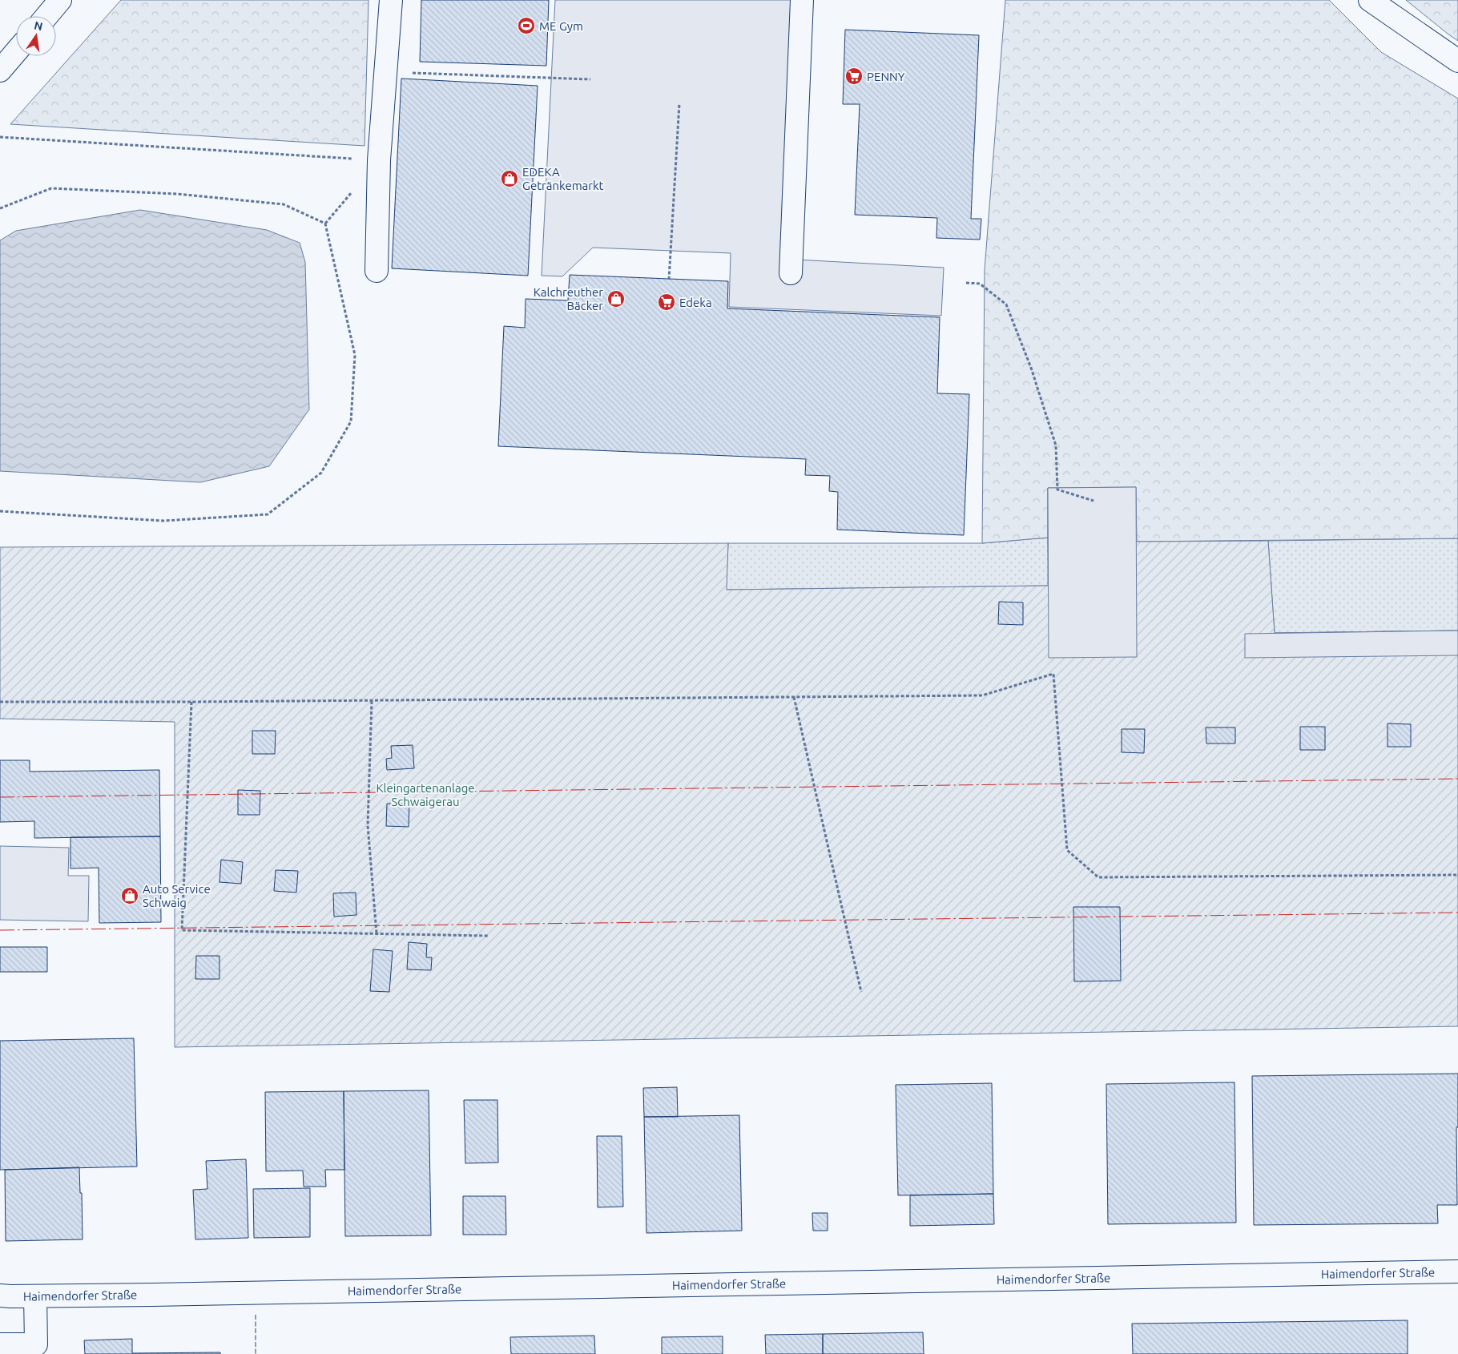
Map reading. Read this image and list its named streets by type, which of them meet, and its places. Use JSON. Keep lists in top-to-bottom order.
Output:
{
  "streets": {
    "street": ["Haimendorfer Straße"]
  },
  "parks": ["Kleingartenanlage Schwaigerau"],
  "places": {
    "sports": ["ME Gym"],
    "supermarket": ["PENNY", "Edeka"],
    "shop": ["EDEKA Getränkemarkt", "Kalchreuther Bäcker", "Auto Service Schwaig"]
  },
  "north": "top"
}
